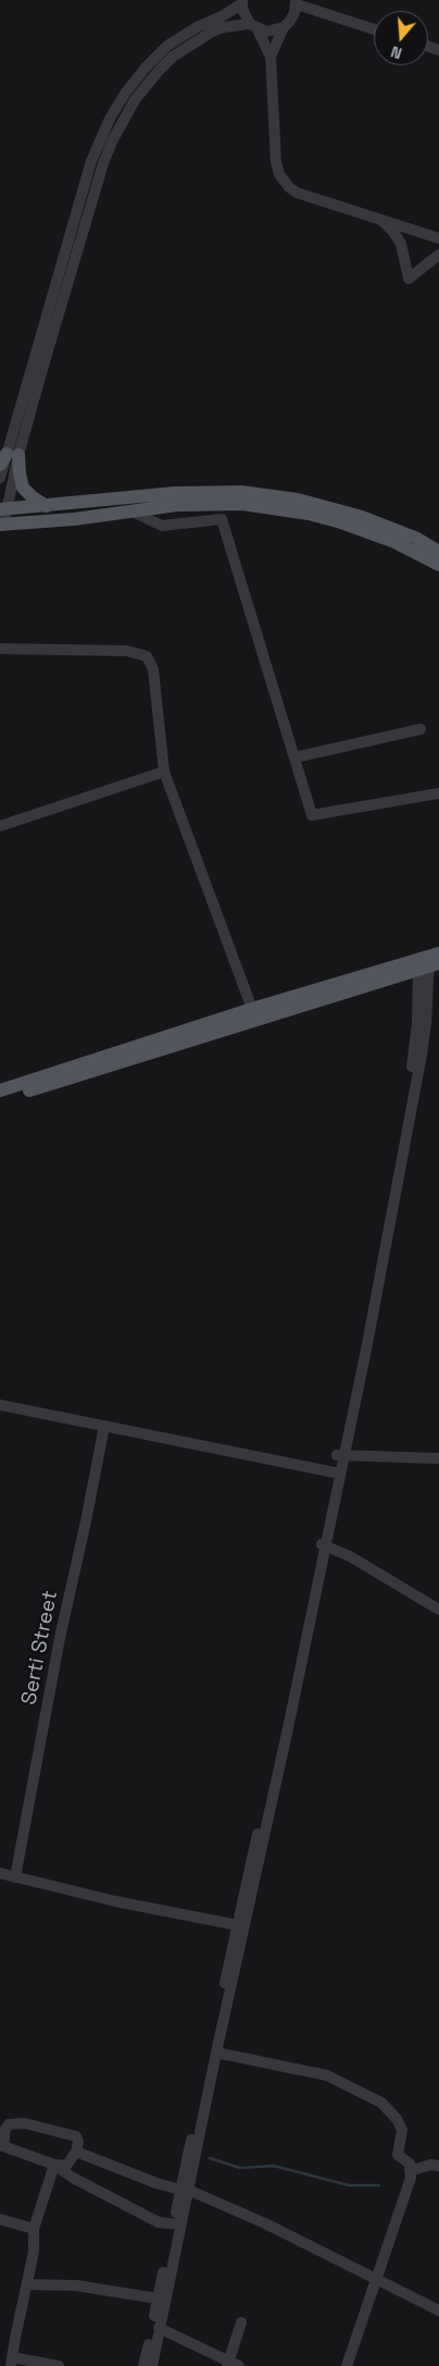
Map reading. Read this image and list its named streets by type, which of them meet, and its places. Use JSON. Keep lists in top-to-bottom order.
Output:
{
  "streets": {
    "street": ["Serti Street"]
  },
  "north": "bottom"
}
